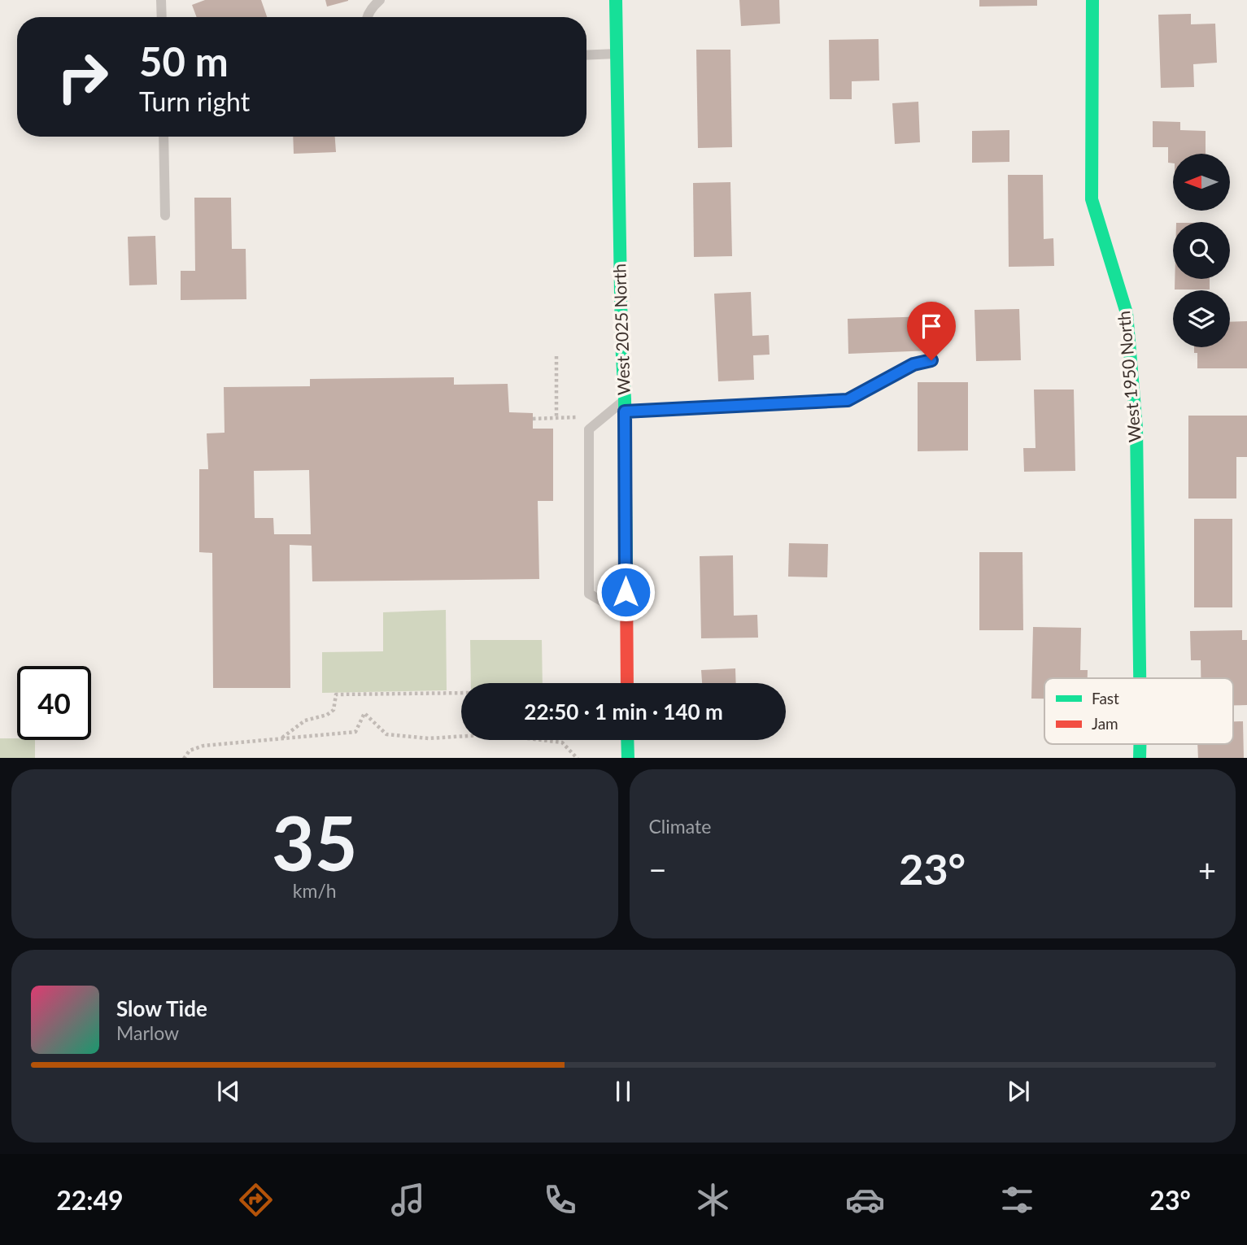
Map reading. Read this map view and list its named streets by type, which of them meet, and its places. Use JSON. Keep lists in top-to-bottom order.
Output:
{
  "streets": {
    "street": ["West 2025 North", "West 1950 North"]
  },
  "legend": ["Fast", "Jam"],
  "north": "left",
  "page": {
    "turn": ["50 m", "Turn right"],
    "limit": "40",
    "trip": "22:50 · 1 min · 140 m",
    "tile": [
      ["35", "km/h"],
      "Climate"
    ],
    "heat": ["−", "23°", "+"],
    "song": ["Slow Tide", "Marlow"],
    "tabs": ["22:49", "23°"]
  }
}
